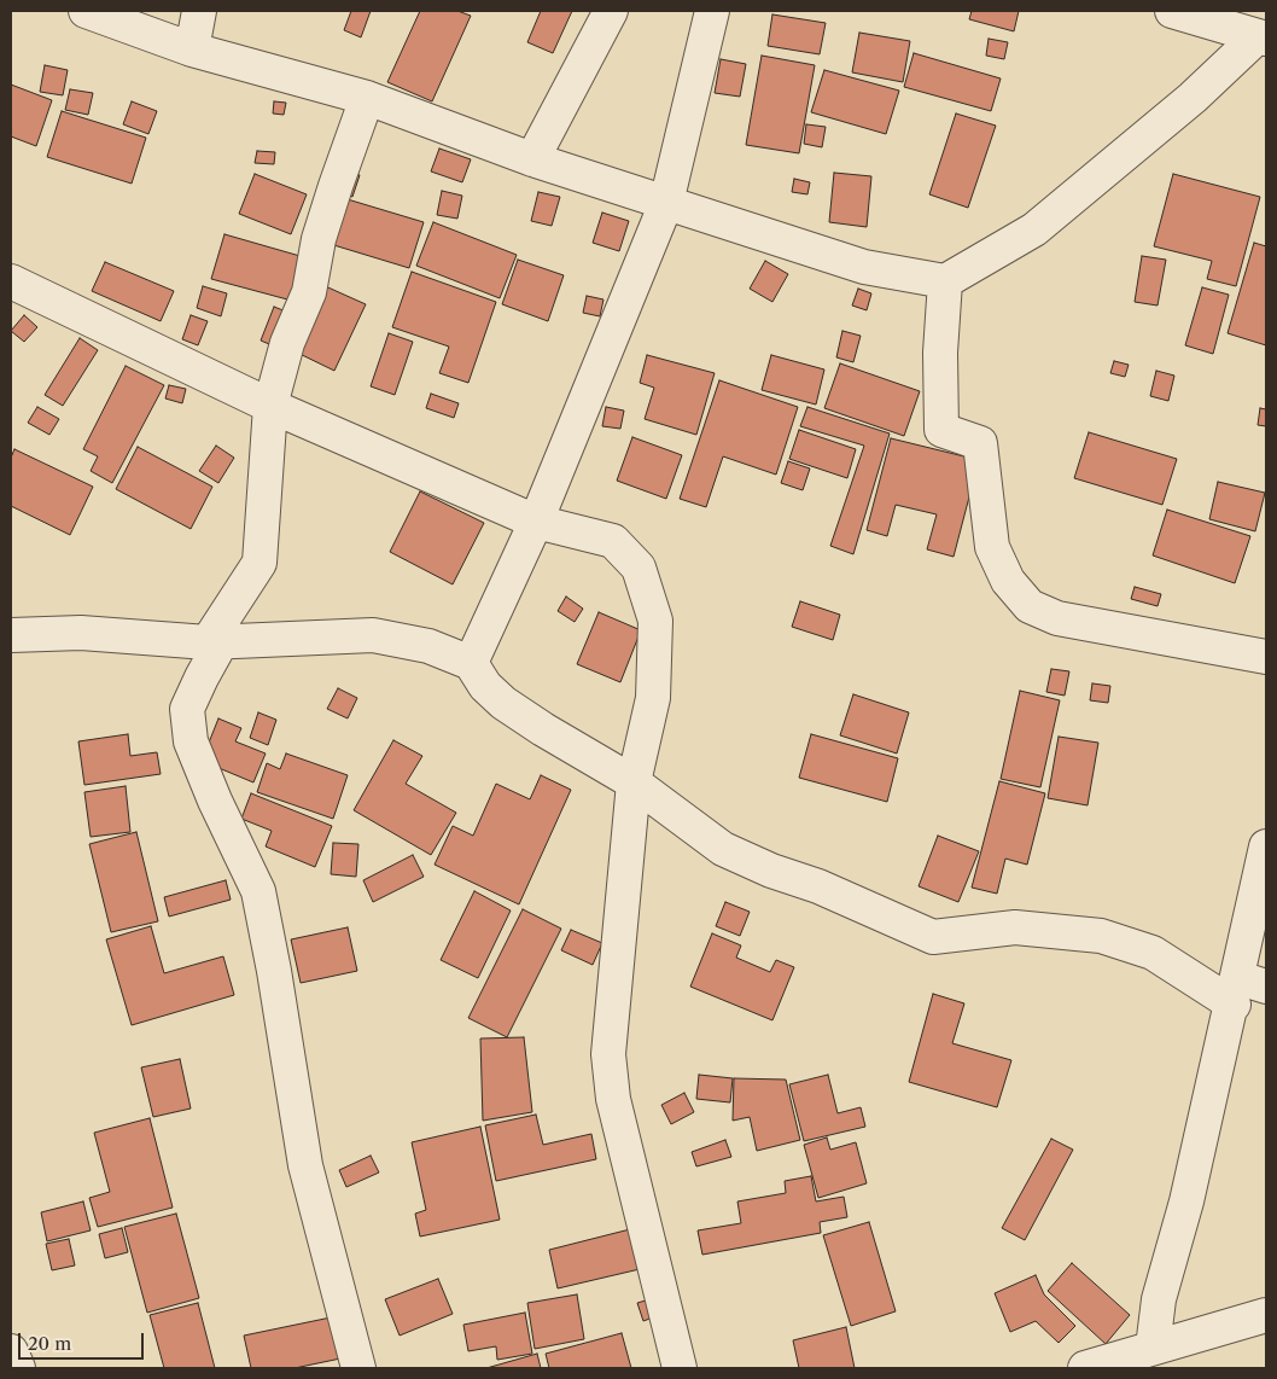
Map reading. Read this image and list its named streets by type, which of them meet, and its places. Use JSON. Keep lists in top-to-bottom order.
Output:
{
  "scale_bar": "20 m"
}
